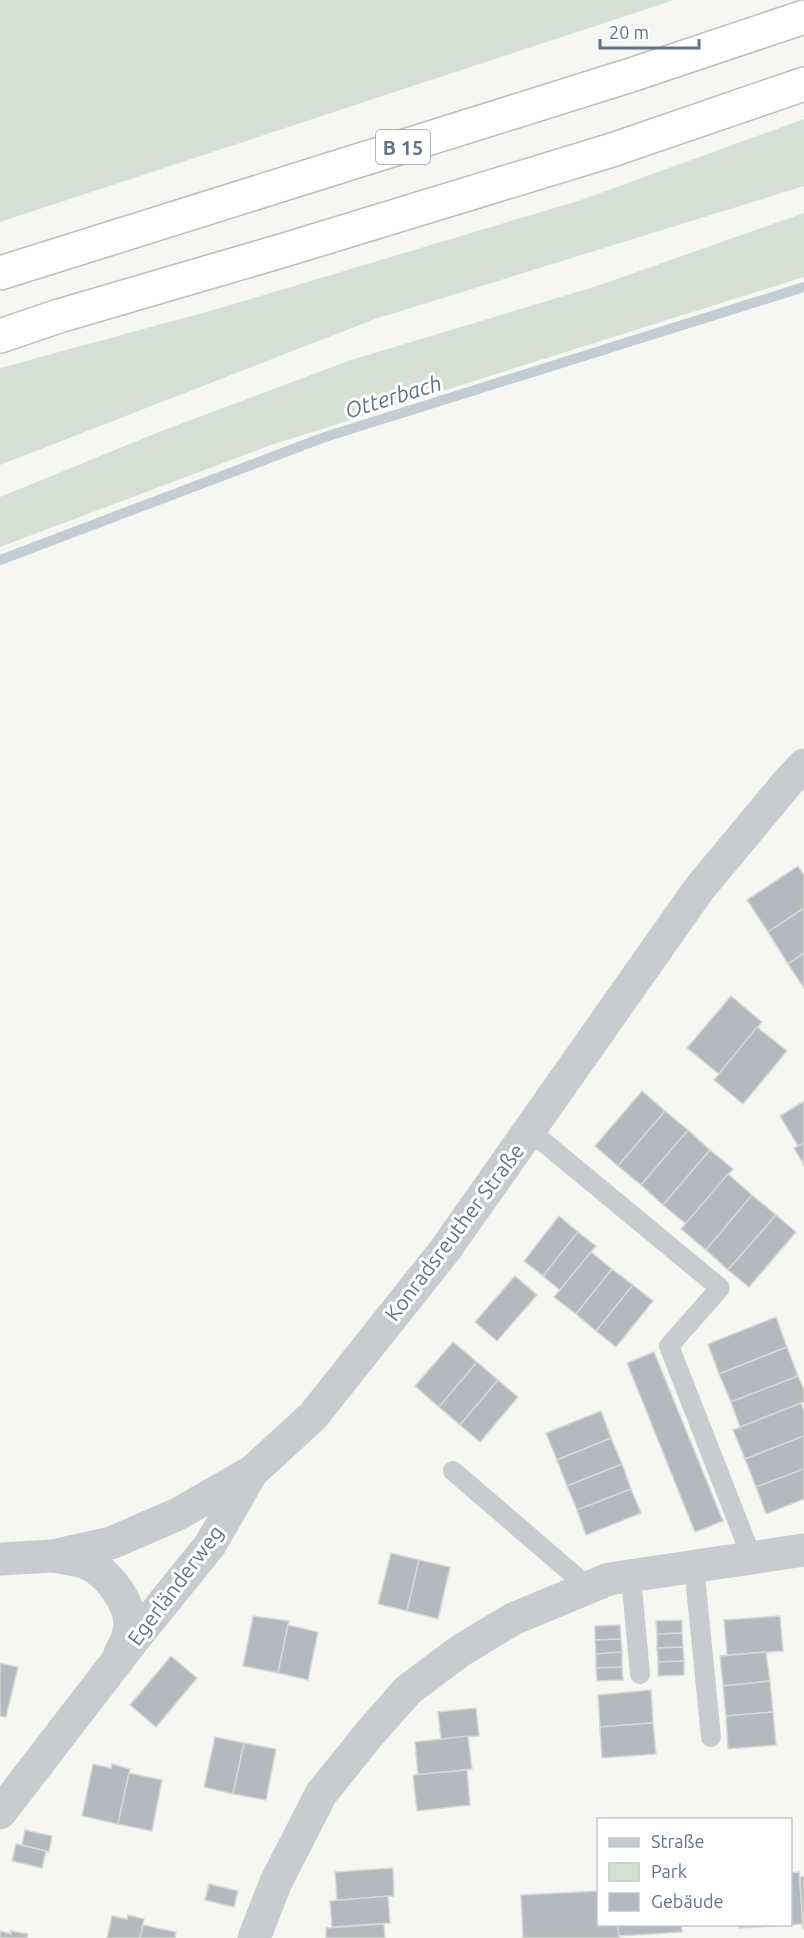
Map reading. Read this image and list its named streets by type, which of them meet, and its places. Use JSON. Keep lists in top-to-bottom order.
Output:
{
  "streets": {
    "highway": ["B 15"],
    "street": ["Konradsreuther Straße", "Egerländerweg"]
  },
  "crossings": [
    ["Konradsreuther Straße", "Egerländerweg"]
  ],
  "water": ["Otterbach"],
  "legend": ["Straße", "Park", "Gebäude"],
  "scale_bar": "20 m"
}
